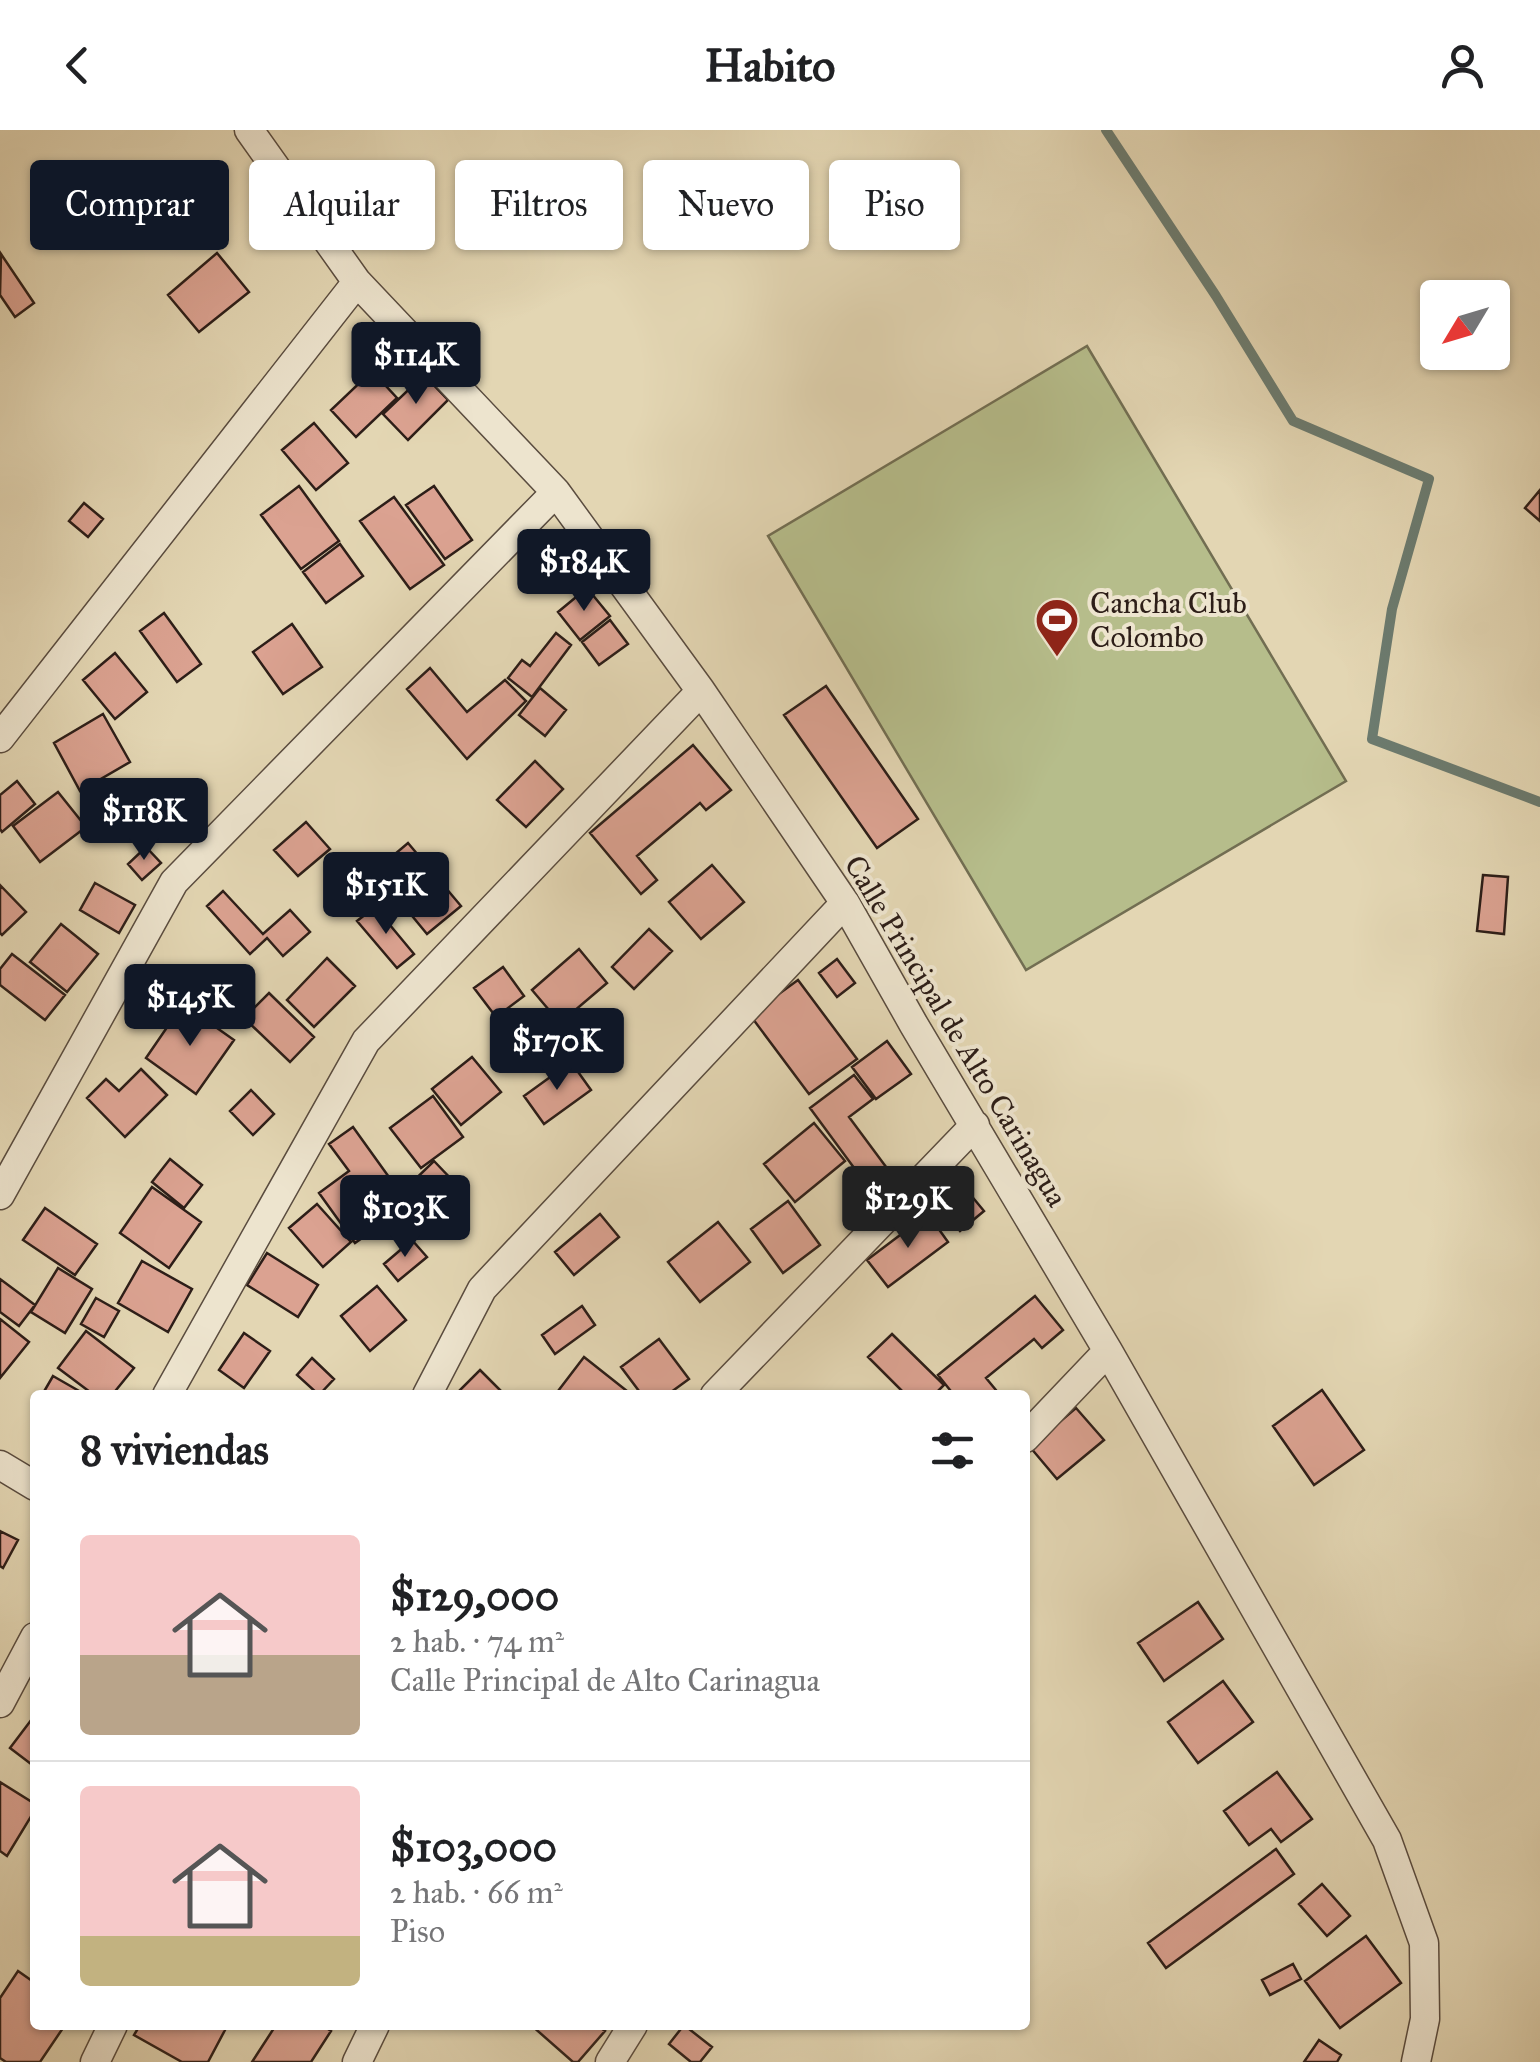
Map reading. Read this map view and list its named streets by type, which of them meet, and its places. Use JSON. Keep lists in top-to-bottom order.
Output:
{
  "streets": {
    "street": ["Calle Principal de Alto Carinagua"]
  },
  "places": {
    "sports": ["Cancha Club Colombo"]
  },
  "north": "bottom left",
  "page": {
    "header": "Habito",
    "chip": [
      "Comprar",
      "Alquilar",
      "Filtros",
      "Nuevo",
      "Piso"
    ],
    "price": [
      "$114K",
      "$184K",
      "$118K",
      "$151K",
      "$145K",
      "$170K",
      "$129K",
      "$103K"
    ],
    "heading": "8 viviendas",
    "list": [
      {
        "name": "$129,000",
        "note": "2 hab. · 74 m² · Calle Principal de Alto Carinagua"
      },
      {
        "name": "$103,000",
        "note": "2 hab. · 66 m² · Piso"
      }
    ]
  }
}
